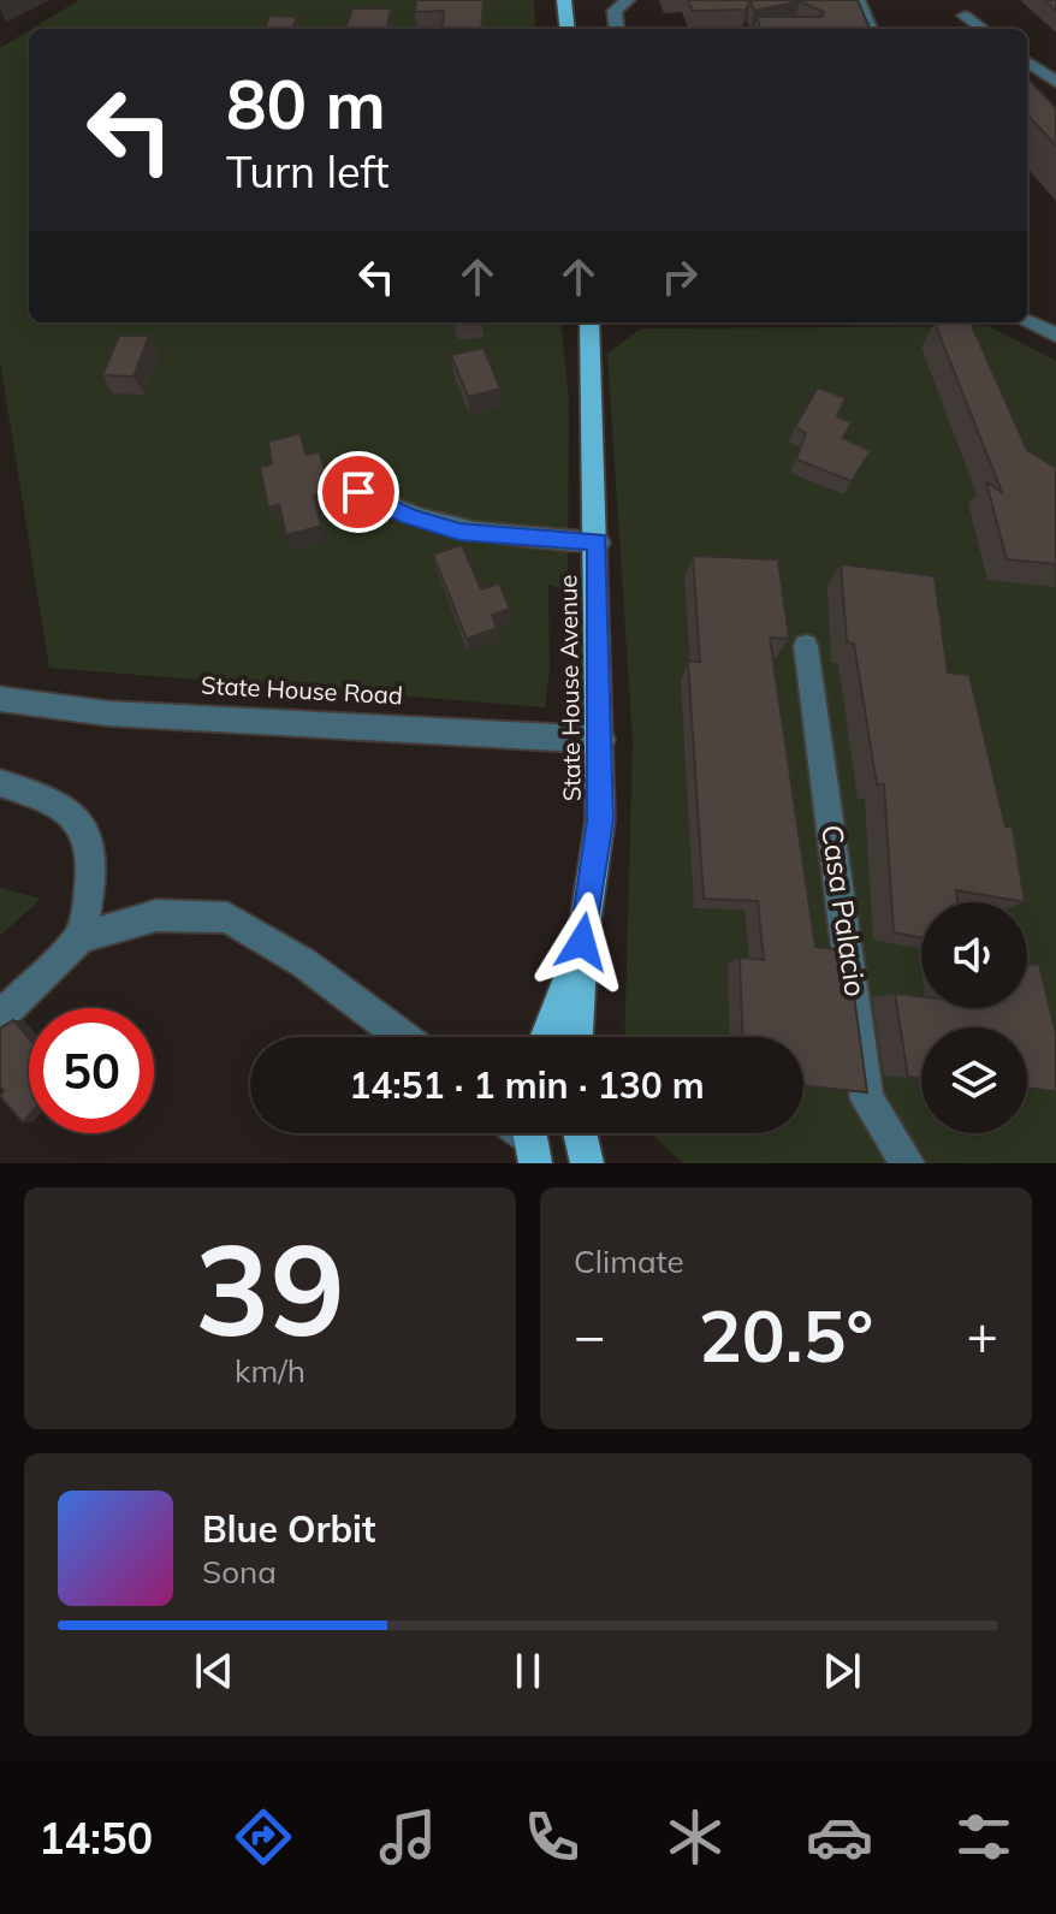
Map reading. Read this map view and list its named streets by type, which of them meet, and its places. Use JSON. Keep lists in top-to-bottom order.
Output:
{
  "streets": {
    "main road": ["State House Avenue"],
    "street": ["State House Road", "Casa Palacio"]
  },
  "crossings": [
    ["State House Avenue", "State House Road"]
  ],
  "page": {
    "turn": ["80 m", "Turn left"],
    "limit": "50",
    "trip": "14:51 · 1 min · 130 m",
    "tile": [
      ["39", "km/h"],
      "Climate"
    ],
    "heat": ["−", "20.5°", "+"],
    "song": ["Blue Orbit", "Sona"],
    "tabs": "14:50"
  }
}
